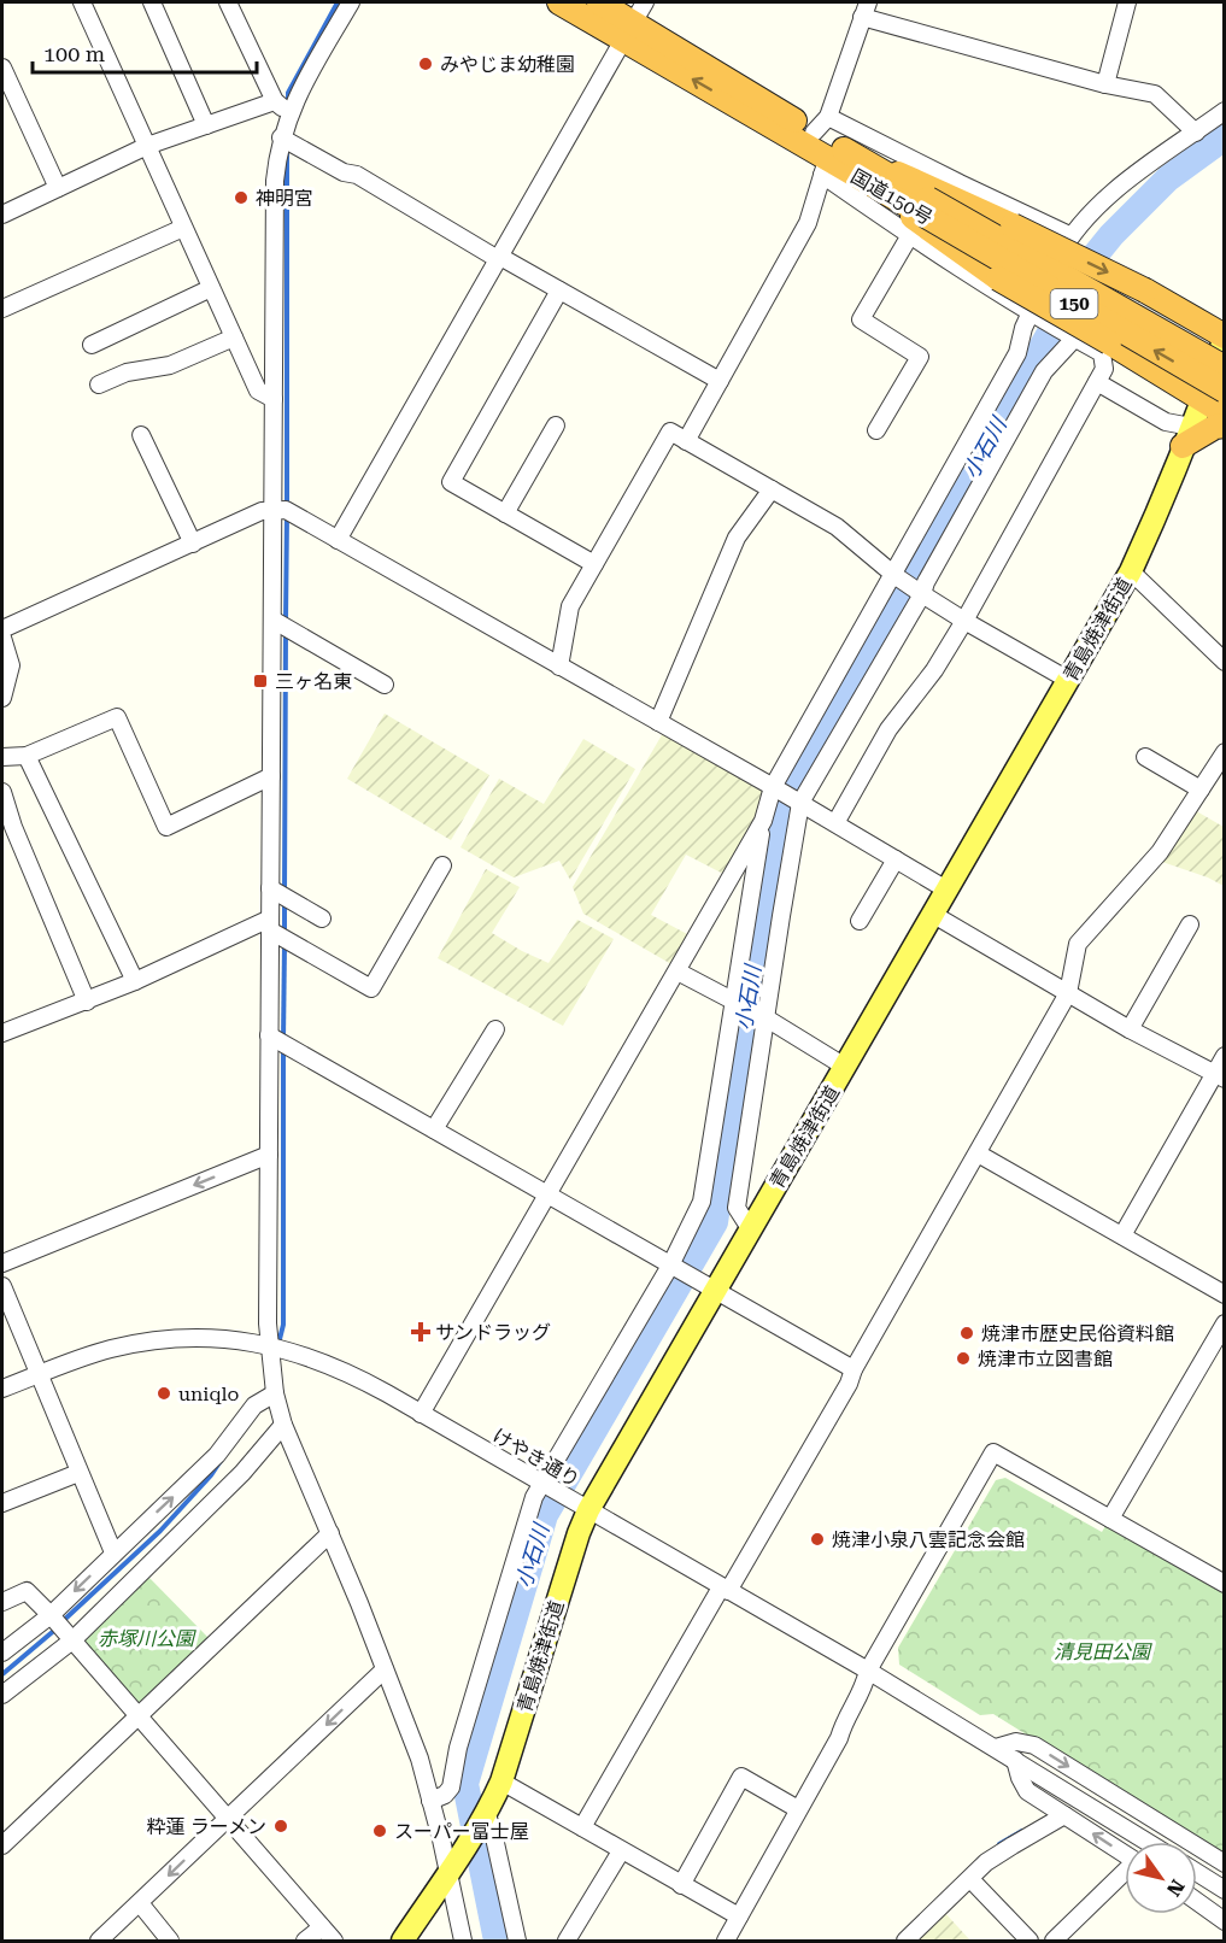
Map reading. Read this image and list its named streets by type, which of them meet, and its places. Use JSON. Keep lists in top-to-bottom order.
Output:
{
  "streets": {
    "highway": ["国道150号", "150"],
    "main road": ["青島焼津街道"],
    "street": ["けやき通り"]
  },
  "crossings": [
    ["国道150号", "150"],
    ["国道150号", "青島焼津街道"],
    ["150", "青島焼津街道"],
    ["青島焼津街道", "けやき通り"]
  ],
  "water": ["小石川"],
  "parks": ["赤塚川公園", "清見田公園"],
  "places": {
    "other": [
      "みやじま幼稚園",
      "神明宮",
      "焼津市歴史民俗資料館",
      "焼津市立図書館",
      "uniqlo",
      "焼津小泉八雲記念会館",
      "粋蓮 ラーメン",
      "スーパー富士屋"
    ],
    "transit": ["三ヶ名東"],
    "health": ["サンドラッグ"]
  },
  "scale_bar": "100 m",
  "north": "bottom right"
}
